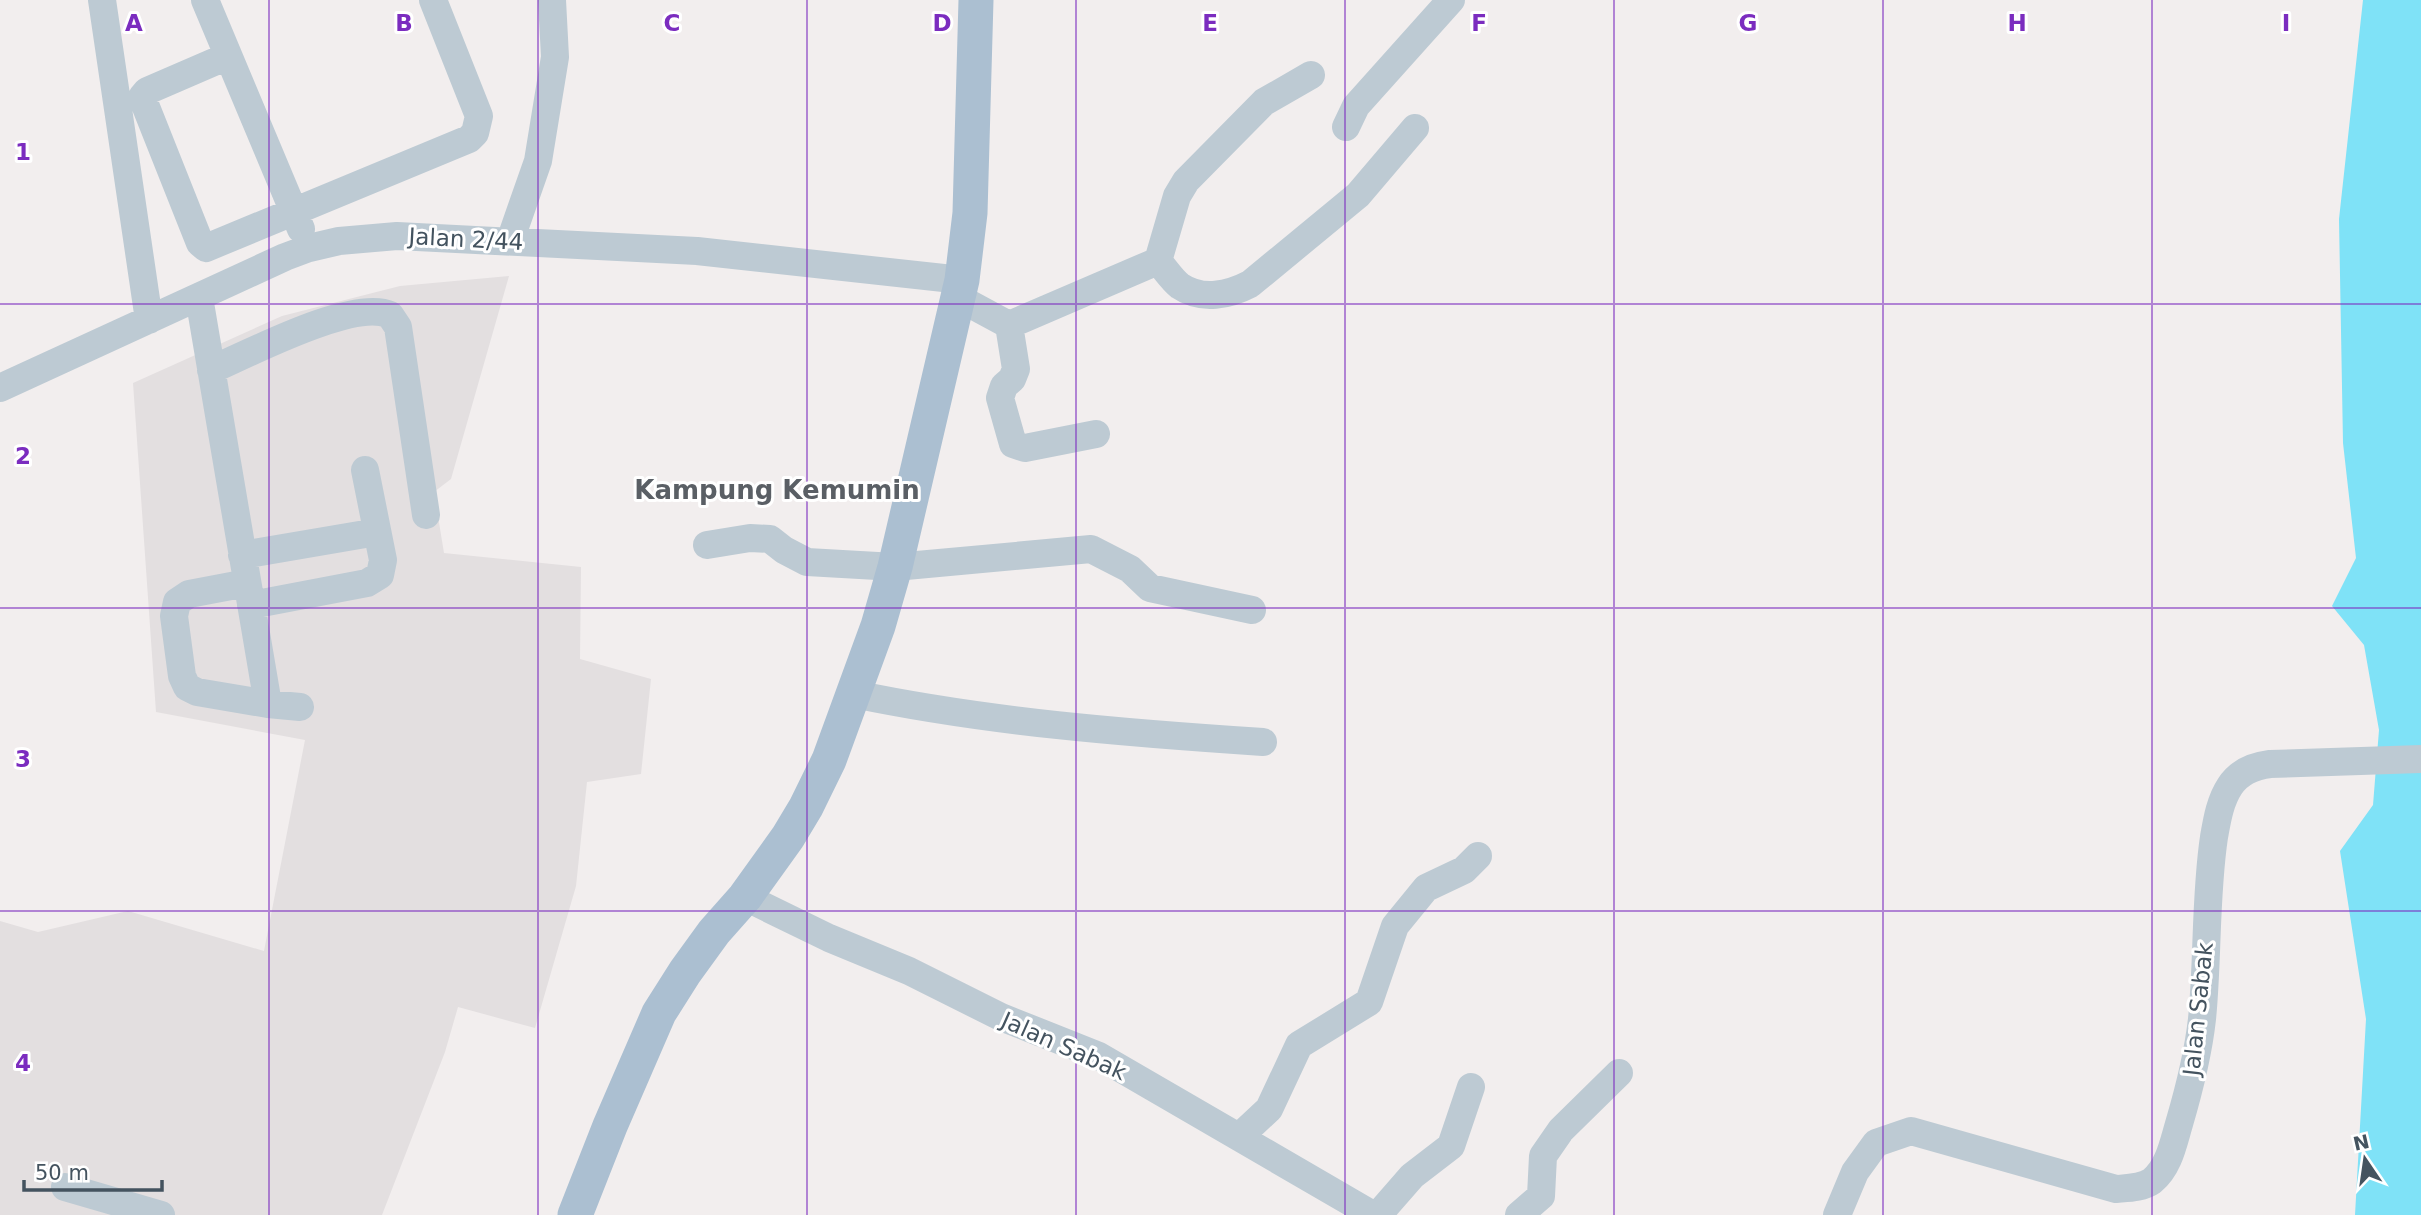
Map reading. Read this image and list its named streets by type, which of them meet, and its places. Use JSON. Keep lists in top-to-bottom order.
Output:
{
  "streets": {
    "street": ["Jalan 2/44", "Jalan Sabak"]
  },
  "districts": ["Kampung Kemumin"],
  "scale_bar": "50 m",
  "north": "top",
  "grid": {
    "columns": [
      "A",
      "B",
      "C",
      "D",
      "E",
      "F",
      "G",
      "H",
      "I"
    ],
    "rows": [
      "1",
      "2",
      "3",
      "4"
    ]
  }
}
